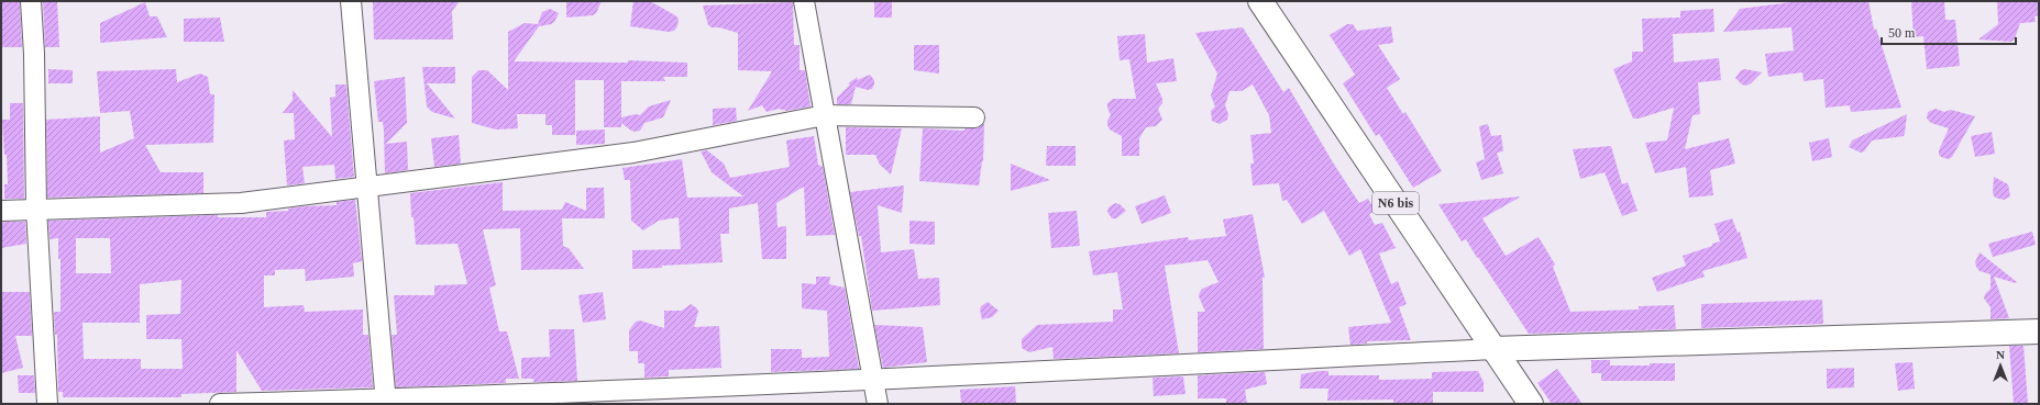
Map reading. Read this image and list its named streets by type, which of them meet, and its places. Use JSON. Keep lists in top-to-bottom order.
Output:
{
  "streets": {
    "main road": ["N6 bis"]
  },
  "scale_bar": "50 m",
  "north": "top"
}
